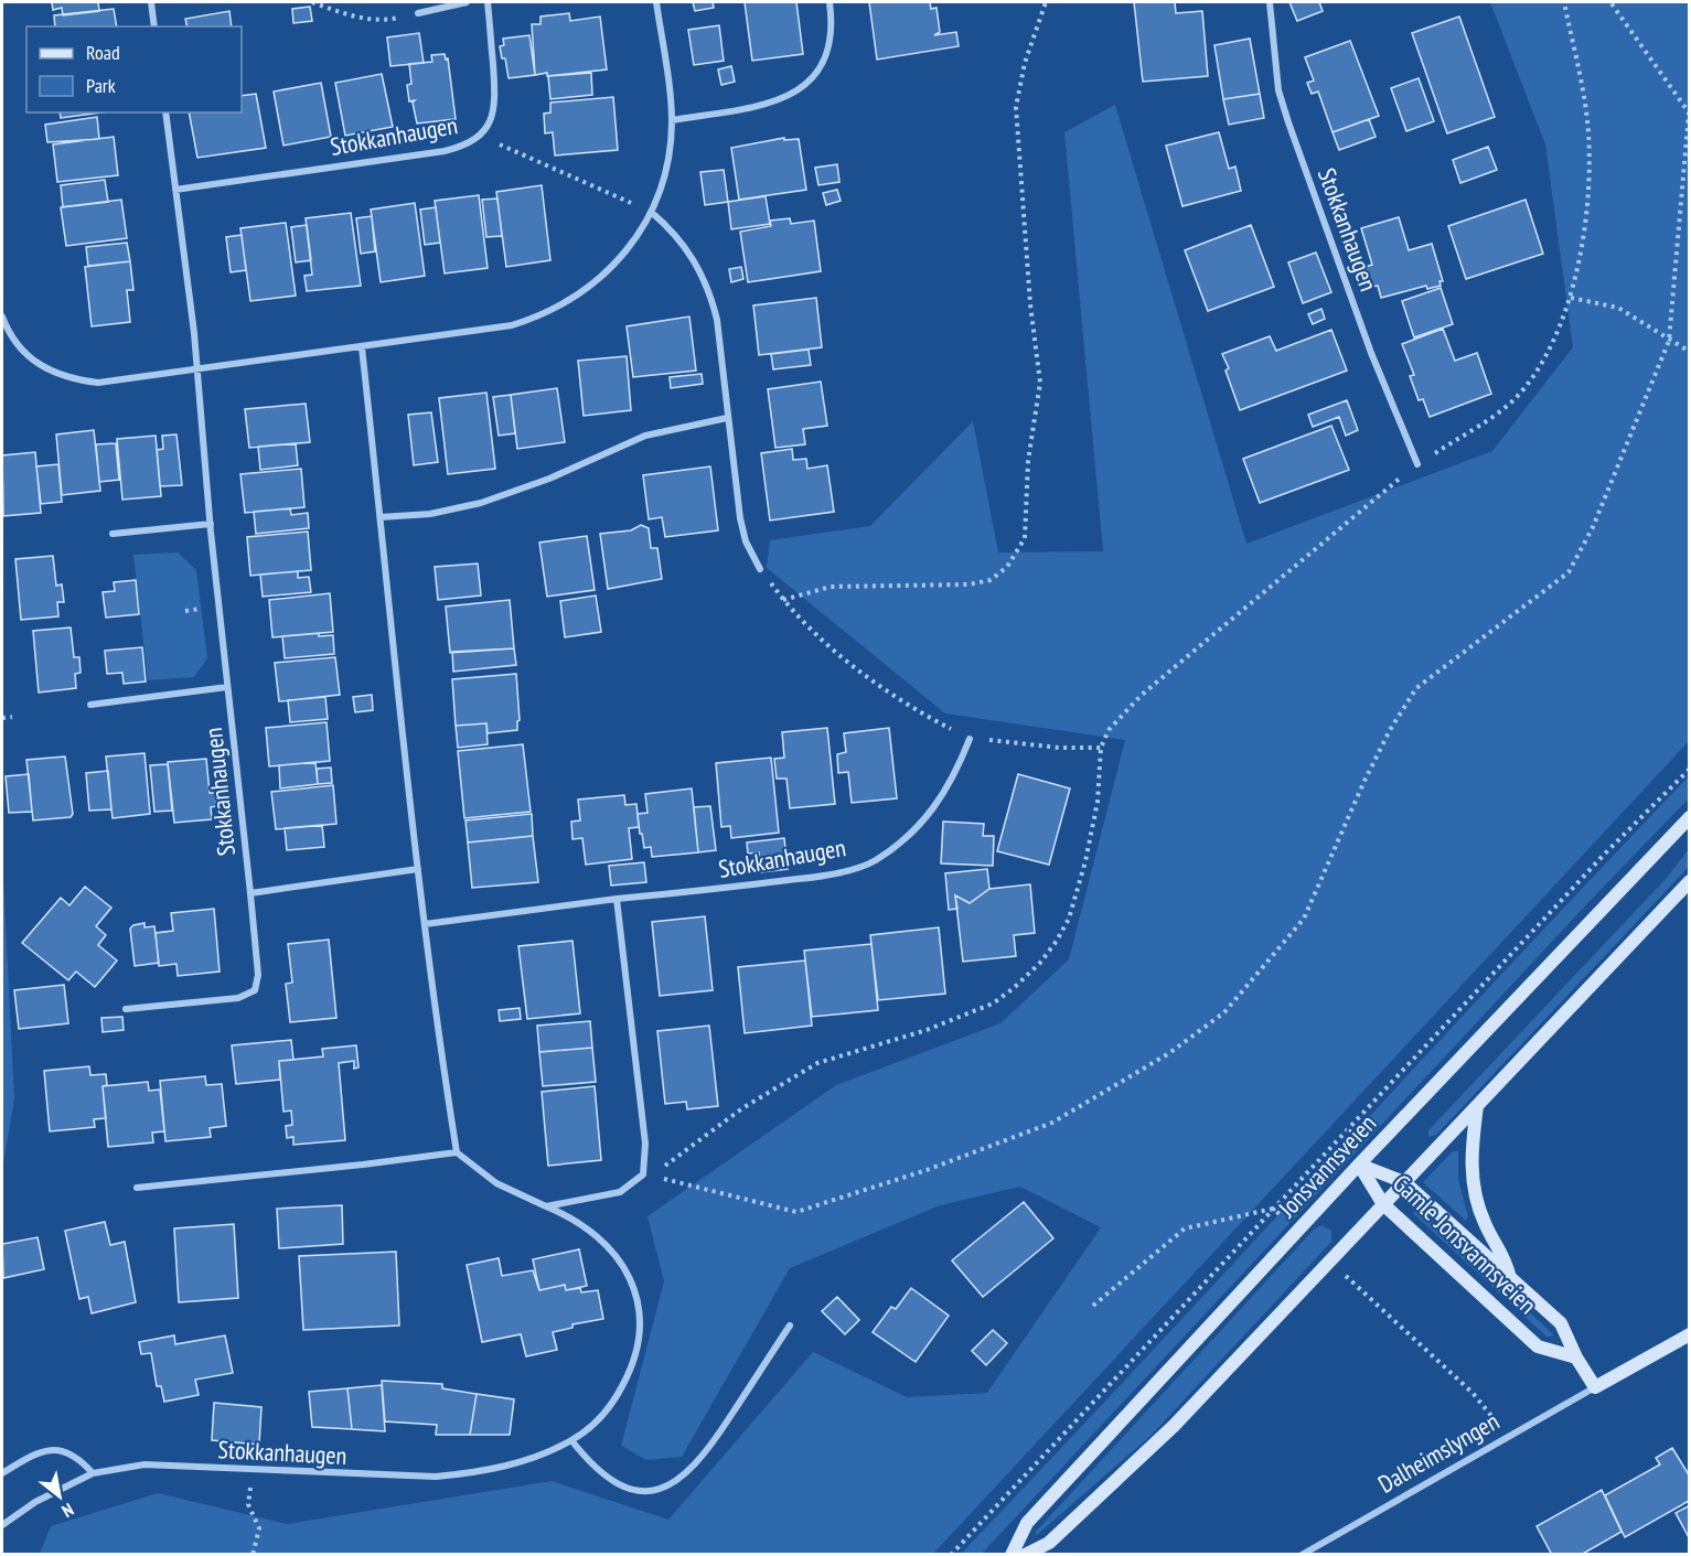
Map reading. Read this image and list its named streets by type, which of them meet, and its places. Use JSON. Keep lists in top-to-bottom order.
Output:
{
  "streets": {
    "main road": ["Jonsvannsveien", "Gamle Jonsvannsveien"],
    "street": ["Stokkanhaugen", "Dalheimslyngen"]
  },
  "crossings": [
    ["Jonsvannsveien", "Gamle Jonsvannsveien"],
    ["Gamle Jonsvannsveien", "Dalheimslyngen"]
  ],
  "legend": ["Road", "Park"],
  "north": "bottom right"
}
